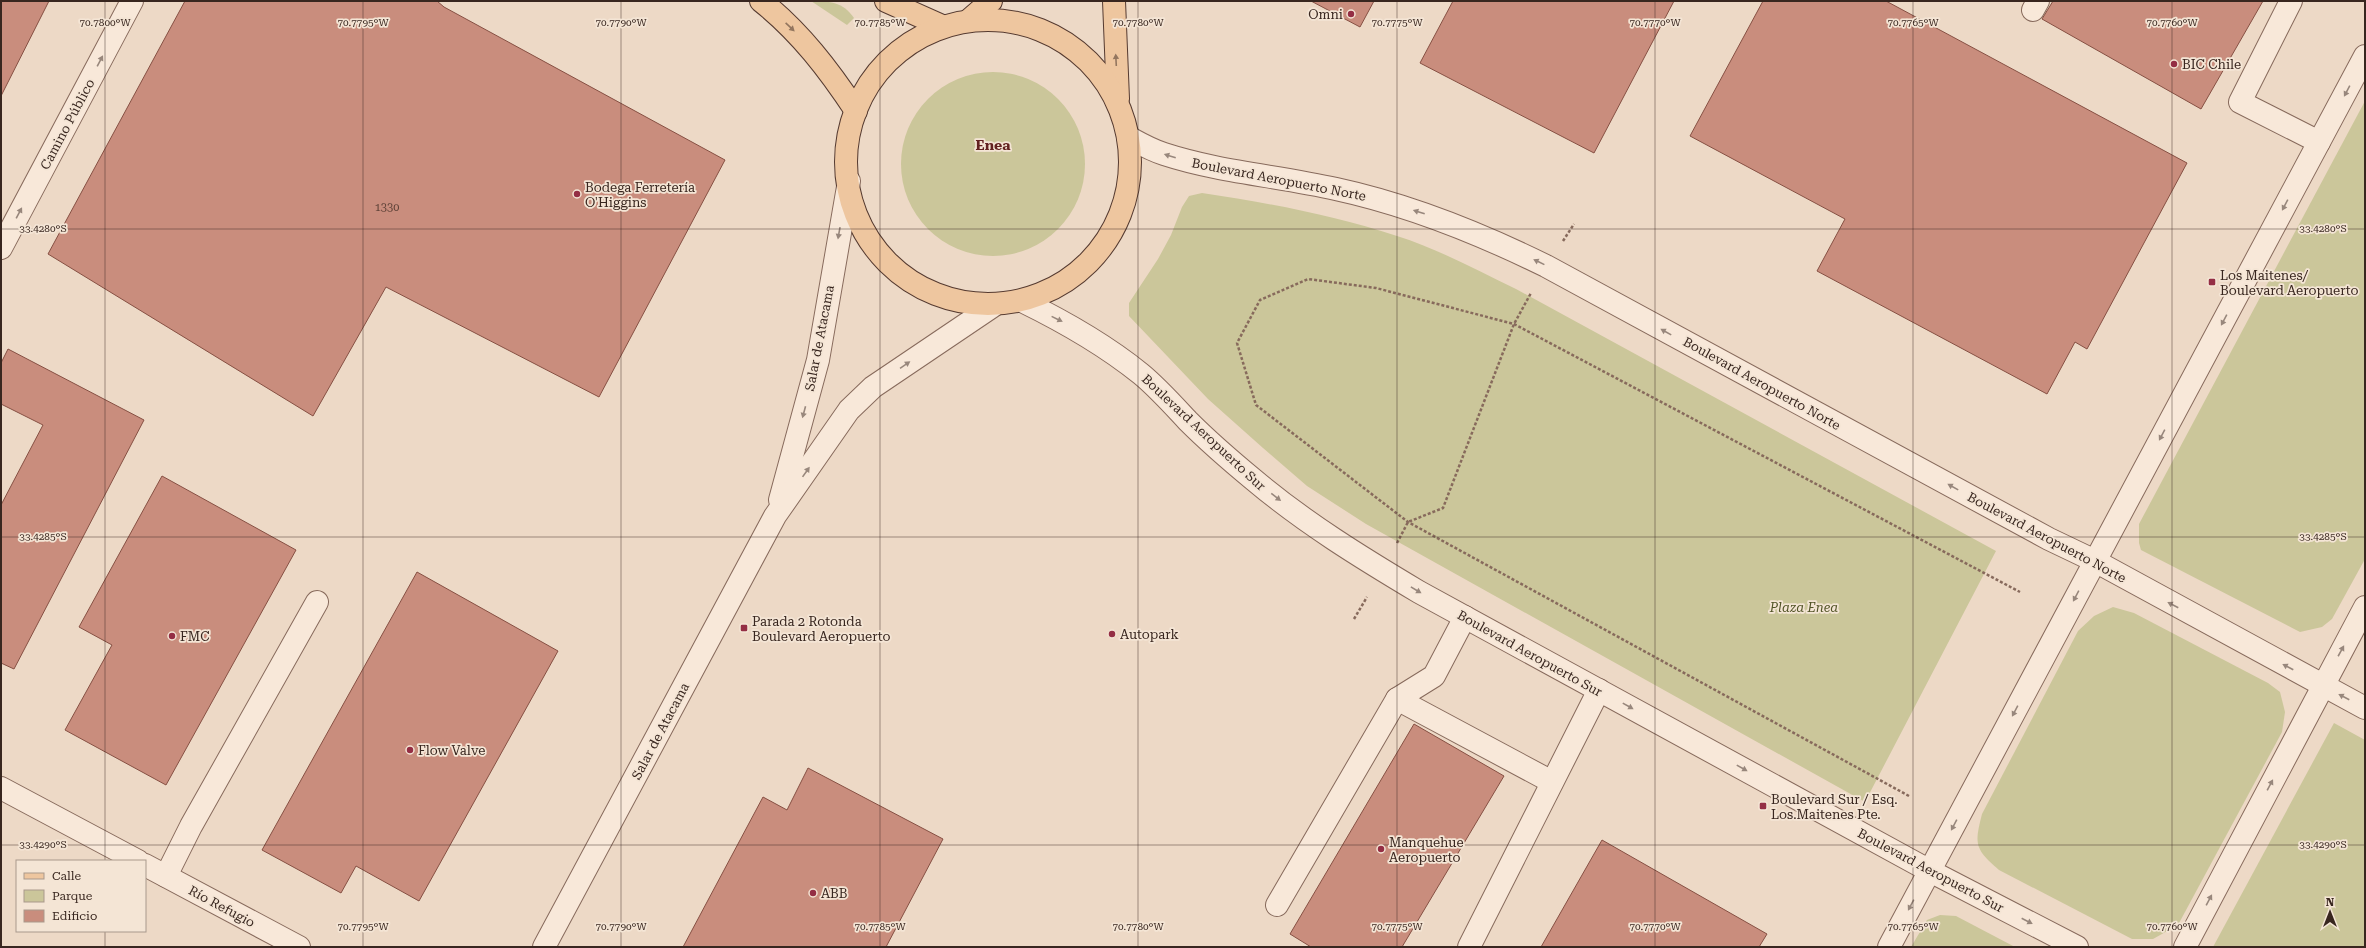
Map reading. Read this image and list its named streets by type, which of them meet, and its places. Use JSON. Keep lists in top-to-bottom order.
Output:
{
  "streets": {
    "street": [
      "Camino Público",
      "Boulevard Aeropuerto Norte",
      "Salar de Atacama",
      "Boulevard Aeropuerto Sur",
      "Río Refugio"
    ]
  },
  "one_way": ["Camino Público", "Boulevard Aeropuerto Norte", "Boulevard Aeropuerto Sur"],
  "districts": ["Enea"],
  "parks": ["Plaza Enea"],
  "places": {
    "other": [
      "Omni",
      "BIC Chile",
      "Bodega Ferretería O'Higgins",
      "Autopark",
      "FMC",
      "Flow Valve",
      "Manquehue Aeropuerto",
      "ABB"
    ],
    "transit": ["Los Maitenes/ Boulevard Aeropuerto", "Parada 2 Rotonda Boulevard Aeropuerto", "Boulevard Sur / Esq. Los.Maitenes Pte."]
  },
  "house_numbers": ["1330"],
  "legend": ["Calle", "Parque", "Edificio"],
  "north": "top",
  "coordinates": [
    "70.7800°W",
    "70.7795°W",
    "70.7790°W",
    "70.7785°W",
    "70.7780°W",
    "70.7775°W",
    "70.7770°W",
    "70.7765°W",
    "70.7760°W",
    "33.4280°S",
    "33.4285°S",
    "33.4290°S"
  ]
}
